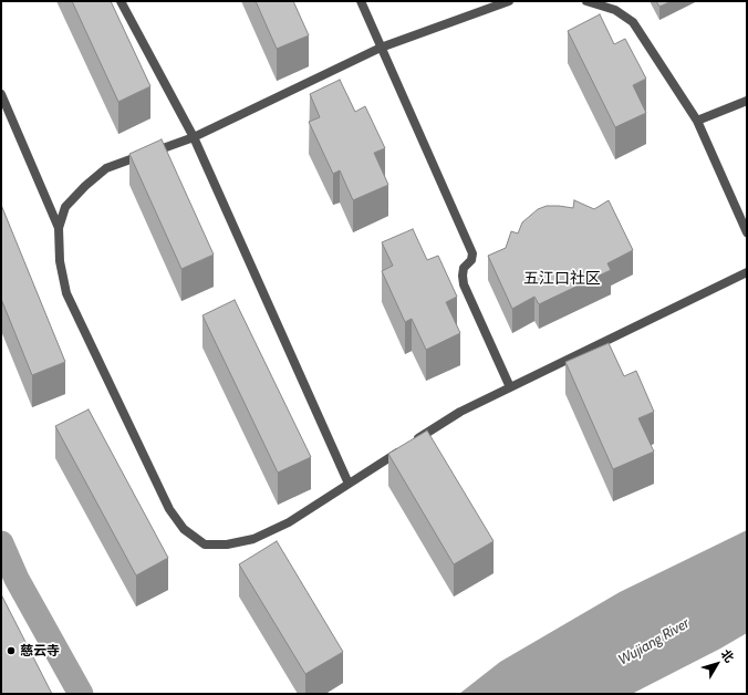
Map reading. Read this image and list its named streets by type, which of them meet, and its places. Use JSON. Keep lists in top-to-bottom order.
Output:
{
  "districts": ["五江口社区"],
  "water": ["Wujiang River"],
  "places": ["慈云寺"],
  "north": "top right"
}
